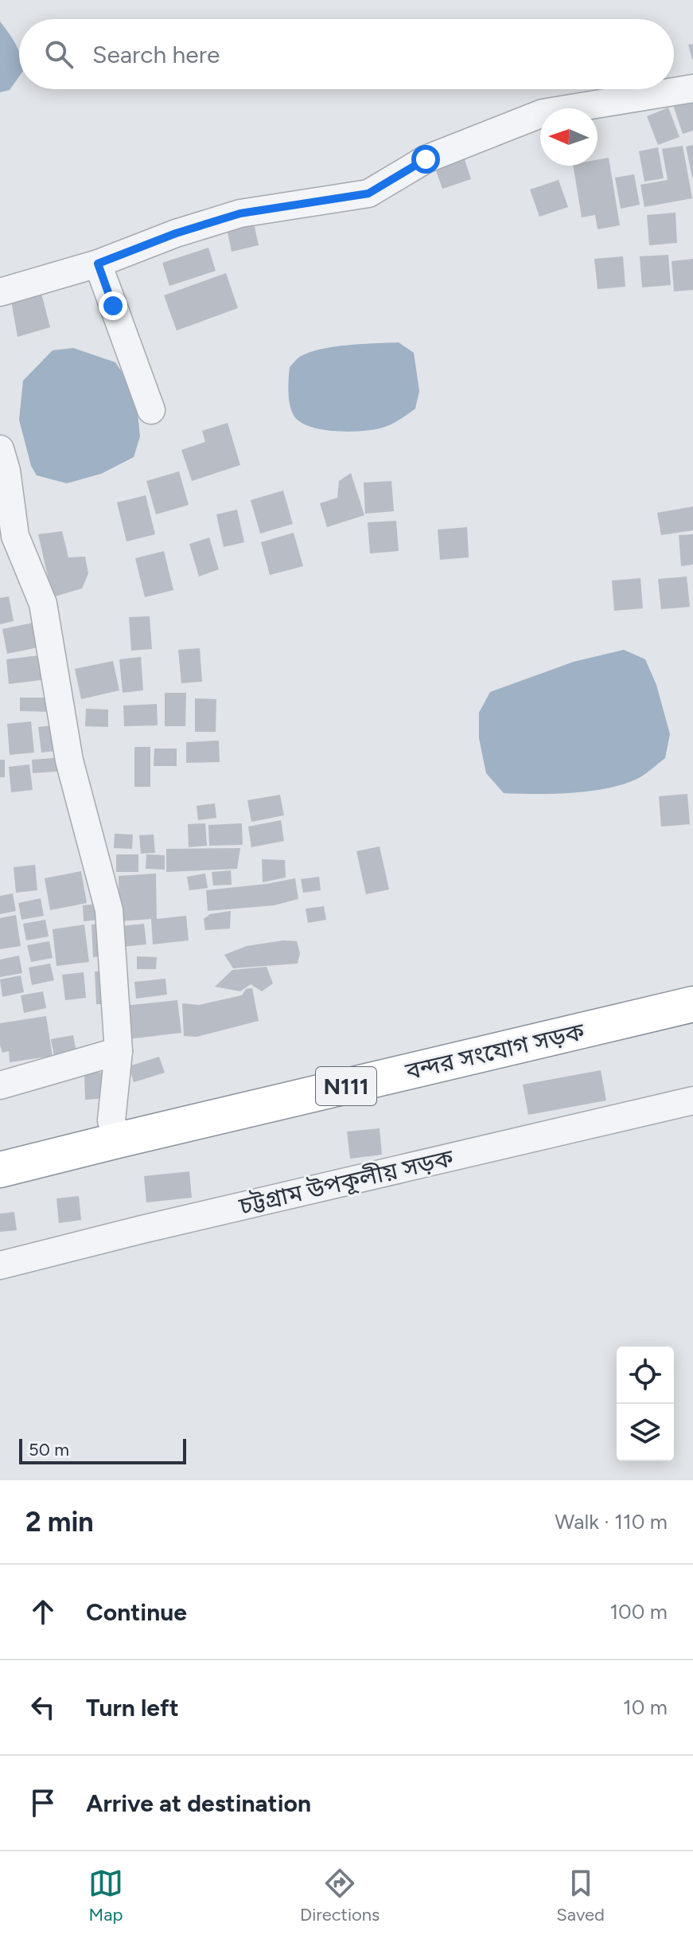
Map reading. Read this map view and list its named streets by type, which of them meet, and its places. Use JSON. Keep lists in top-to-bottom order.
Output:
{
  "streets": {
    "highway": ["বন্দর সংযোগ সড়ক", "N111"],
    "street": ["চট্টগ্রাম উপকূলীয় সড়ক"]
  },
  "scale_bar": "50 m",
  "north": "left",
  "page": {
    "search": "Search here",
    "scale": "50 m",
    "heading": ["2 min", "Walk · 110 m"],
    "list": [
      ["Continue", "100 m"],
      ["Turn left", "10 m"],
      "Arrive at destination"
    ],
    "nav": ["Map", "Directions", "Saved"]
  }
}
